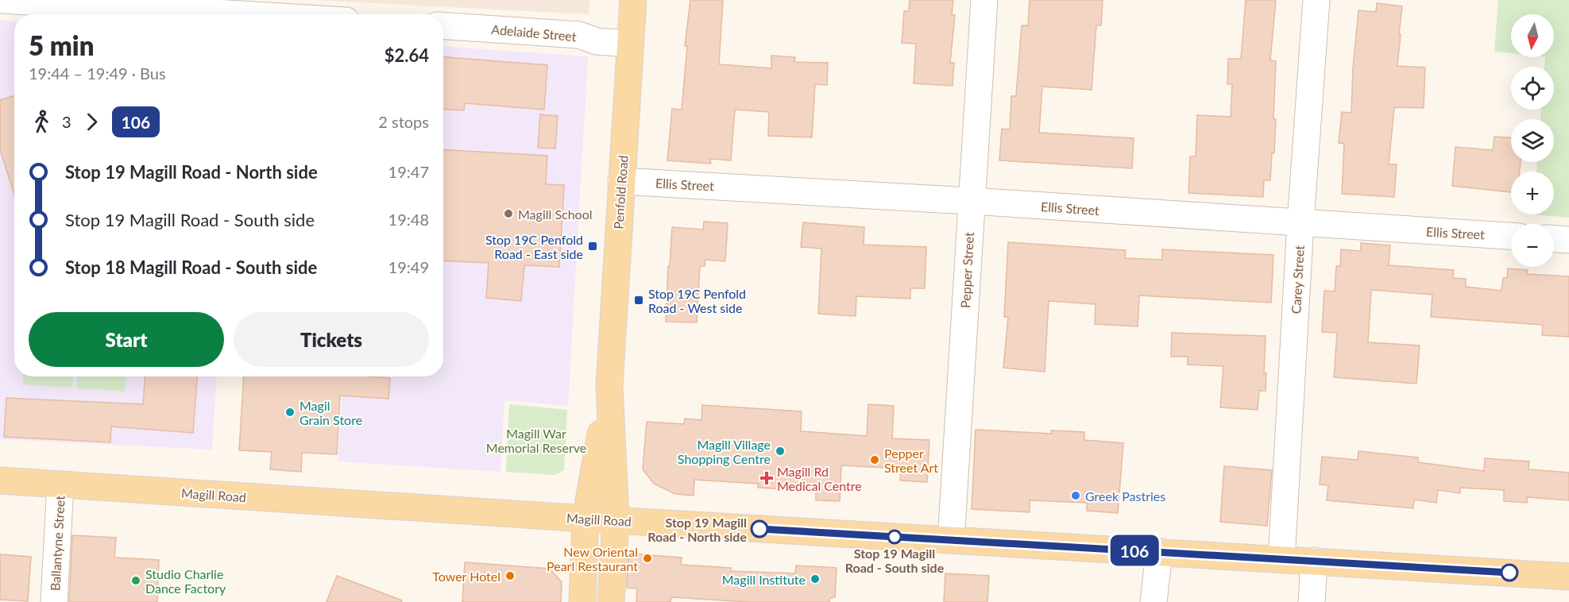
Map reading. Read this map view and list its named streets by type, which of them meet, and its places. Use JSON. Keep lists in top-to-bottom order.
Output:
{
  "streets": {
    "main road": ["Penfold Road", "Magill Road"],
    "street": [
      "Adelaide Street",
      "Ellis Street",
      "Pepper Street",
      "Carey Street",
      "Ballantyne Street"
    ]
  },
  "crossings": [
    ["Adelaide Street", "Penfold Road"],
    ["Ellis Street", "Penfold Road"],
    ["Ellis Street", "Pepper Street"],
    ["Ellis Street", "Carey Street"],
    ["Penfold Road", "Magill Road"],
    ["Pepper Street", "Magill Road"],
    ["Carey Street", "Magill Road"],
    ["Magill Road", "Ballantyne Street"]
  ],
  "parks": ["Magill War Memorial Reserve"],
  "places": {
    "other": [
      "Magill School",
      "Magil Grain Store",
      "Magill Village Shopping Centre",
      "Pepper Street Art",
      "Greek Pastries",
      "Stop 19 Magill Road - North side",
      "Stop 19 Magill Road - South side",
      "New Oriental Pearl Restaurant",
      "Tower Hotel",
      "Magill Institute",
      "Studio Charlie Dance Factory"
    ],
    "transit": ["Stop 19C Penfold Road - East side", "Stop 19C Penfold Road - West side"],
    "health": ["Magill Rd Medical Centre"]
  },
  "lines": ["bus line 106"],
  "north": "bottom",
  "page": {
    "on_map": "106",
    "map_buttons": ["+", "−"],
    "heading": ["5 min", "19:44 – 19:49 · Bus", "$2.64"],
    "legs": ["3", "106", "2 stops"],
    "list": [
      {
        "name": "Stop 19 Magill Road - North side",
        "value": "19:47"
      },
      {
        "name": "Stop 19 Magill Road - South side",
        "value": "19:48"
      },
      {
        "name": "Stop 18 Magill Road - South side",
        "value": "19:49"
      }
    ],
    "buttons": ["Start", "Tickets"]
  }
}
